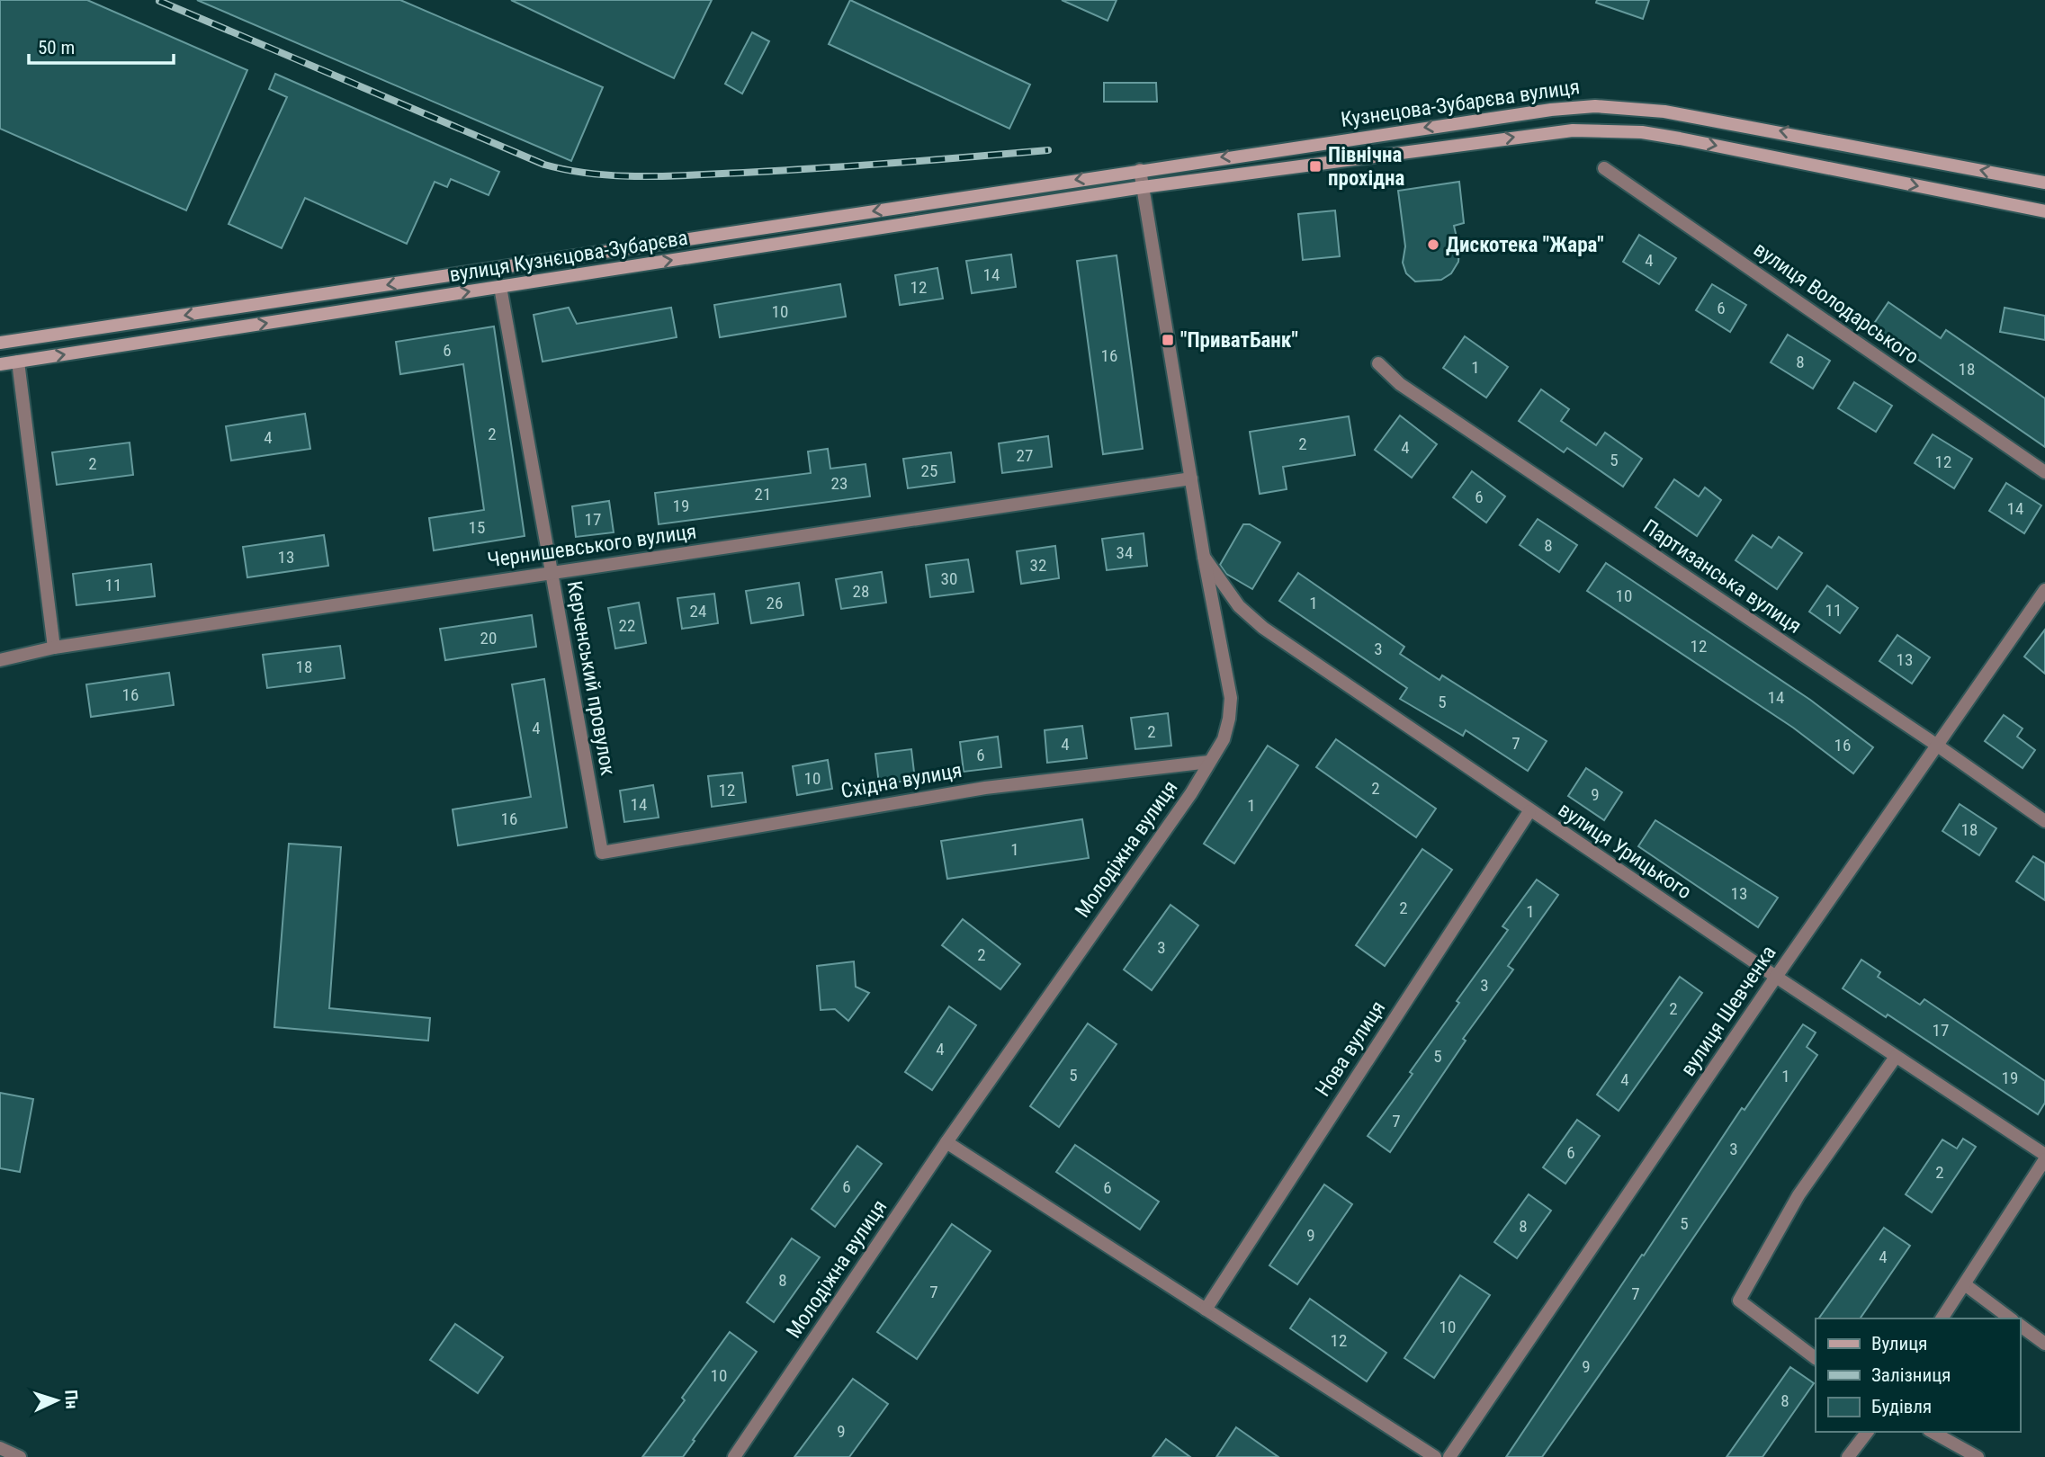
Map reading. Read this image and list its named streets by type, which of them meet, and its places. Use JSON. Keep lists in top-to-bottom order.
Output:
{
  "streets": {
    "main road": ["Кузнецова-Зубарєва вулиця", "вулиця Кузнєцова-Зубарєва"],
    "street": [
      "вулиця Володарського",
      "Чернишевського вулиця",
      "Партизанська вулиця",
      "Керченський провулок",
      "Східна вулиця",
      "Молодіжна вулиця",
      "вулиця Урицького",
      "вулиця Шевченка",
      "Нова вулиця"
    ]
  },
  "crossings": [
    ["Кузнецова-Зубарєва вулиця", "вулиця Кузнєцова-Зубарєва"],
    ["Кузнецова-Зубарєва вулиця", "Молодіжна вулиця"],
    ["вулиця Кузнєцова-Зубарєва", "Керченський провулок"],
    ["вулиця Кузнєцова-Зубарєва", "Молодіжна вулиця"],
    ["Чернишевського вулиця", "Керченський провулок"],
    ["Чернишевського вулиця", "Молодіжна вулиця"],
    ["Партизанська вулиця", "вулиця Шевченка"],
    ["Керченський провулок", "Східна вулиця"],
    ["Східна вулиця", "Молодіжна вулиця"],
    ["Молодіжна вулиця", "вулиця Урицького"],
    ["вулиця Урицького", "вулиця Шевченка"],
    ["вулиця Урицького", "Нова вулиця"]
  ],
  "places": {
    "transit": ["Північна прохідна", "\"ПриватБанк\""],
    "other": ["Дискотека \"Жара\""]
  },
  "house_numbers": [
    "4",
    "14",
    "12",
    "6",
    "10",
    "6",
    "16",
    "8",
    "1",
    "18",
    "2",
    "4",
    "2",
    "4",
    "27",
    "5",
    "12",
    "2",
    "25",
    "23",
    "21",
    "6",
    "19",
    "14",
    "17",
    "15",
    "8",
    "34",
    "13",
    "32",
    "30",
    "11",
    "28",
    "10",
    "26",
    "1",
    "11",
    "24",
    "22",
    "20",
    "12",
    "3",
    "13",
    "18",
    "16",
    "14",
    "5",
    "4",
    "2",
    "7",
    "4",
    "16",
    "6",
    "10",
    "2",
    "12",
    "9",
    "14",
    "1",
    "16",
    "18",
    "1",
    "13",
    "2",
    "1",
    "3",
    "2",
    "3",
    "2",
    "17",
    "4",
    "5",
    "5",
    "1",
    "19",
    "4",
    "7",
    "3",
    "6",
    "2",
    "6",
    "6",
    "5",
    "8",
    "9",
    "4",
    "8",
    "7",
    "7",
    "10",
    "12",
    "9",
    "10",
    "8",
    "9"
  ],
  "legend": ["Вулиця", "Залізниця", "Будівля"],
  "scale_bar": "50 m",
  "north": "right"
}
